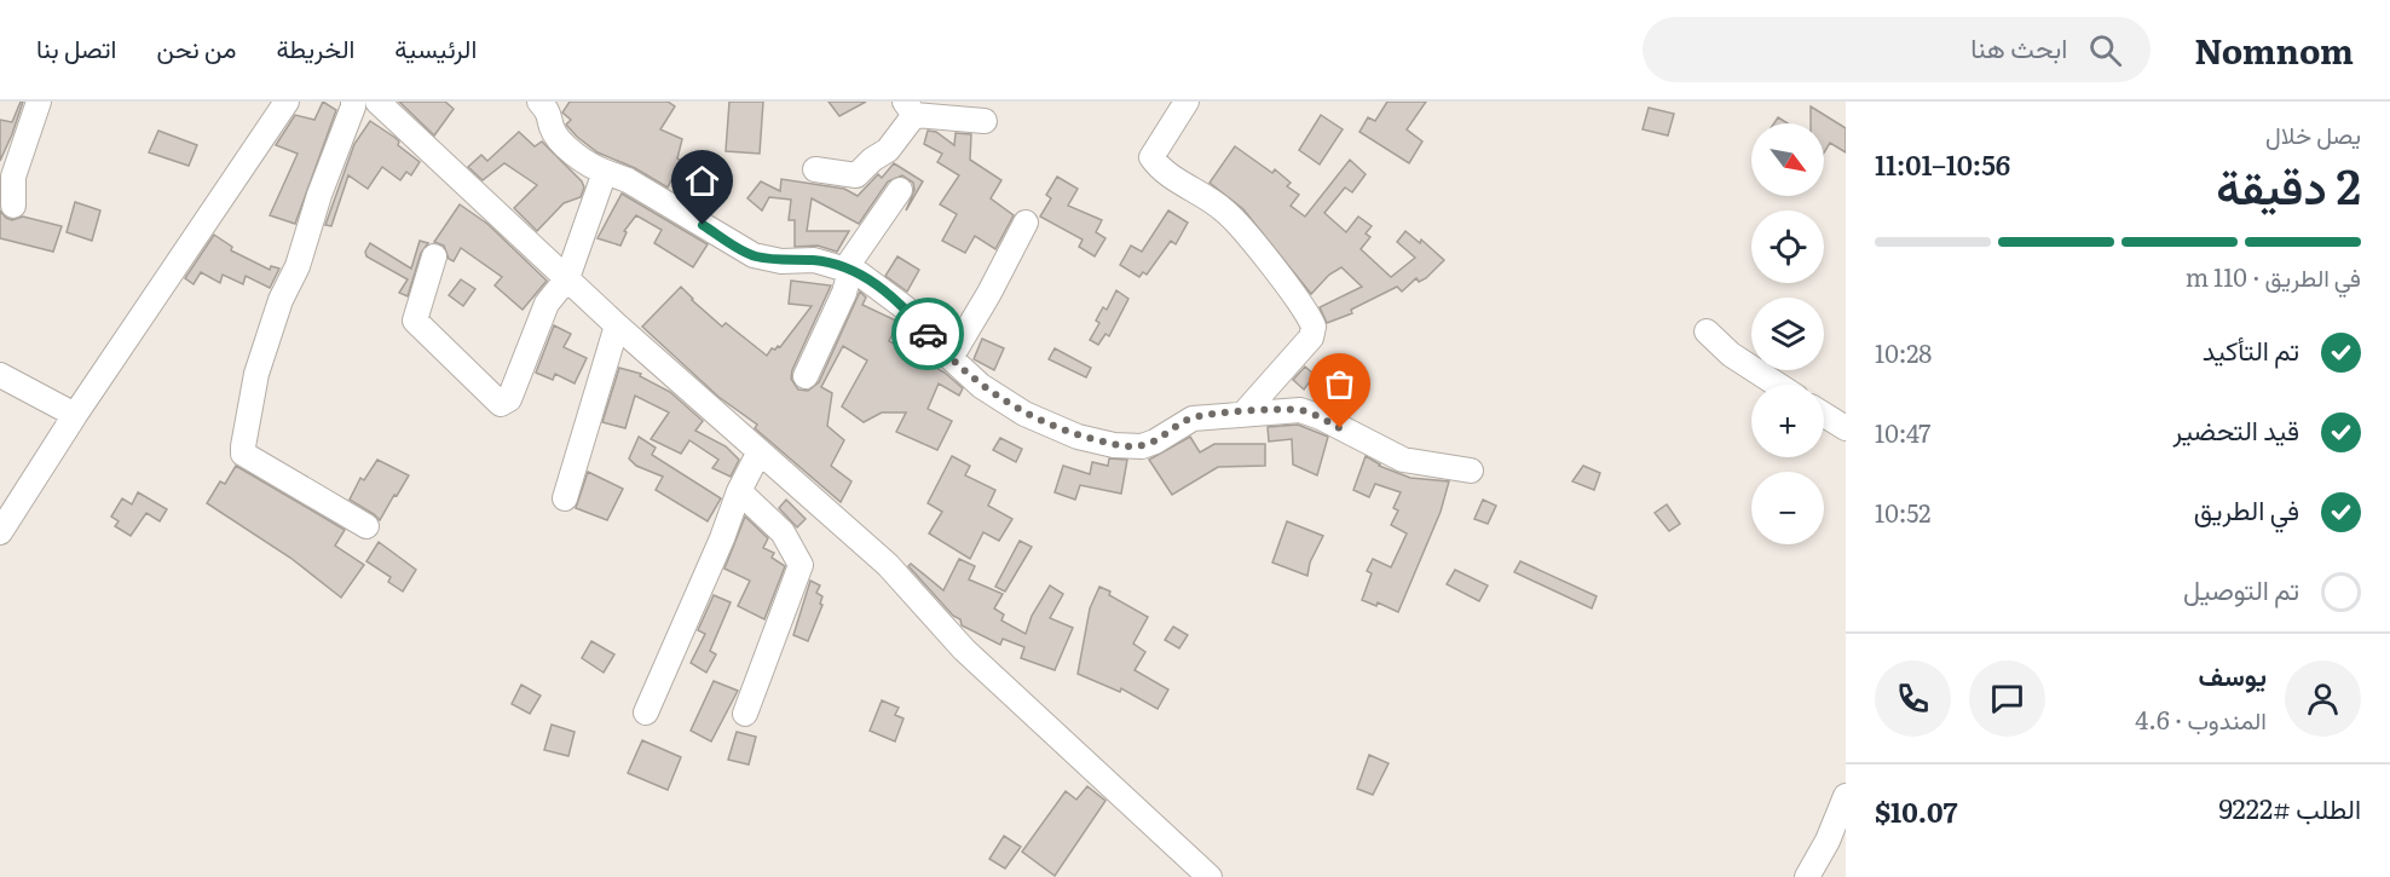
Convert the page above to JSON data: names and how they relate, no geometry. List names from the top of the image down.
{
  "north": "bottom right",
  "page": {
    "header": "Nomnom",
    "search": "ابحث هنا",
    "nav": [
      "الرئيسية",
      "الخريطة",
      "من نحن",
      "اتصل بنا"
    ],
    "heading": ["2 دقيقة", "يصل خلال", "10:56–11:01"],
    "panel": [
      "يوسف",
      "المندوب · 4.6",
      "الطلب #9222",
      "$10.07"
    ],
    "map_buttons": ["+", "−"],
    "bar": "في الطريق · 110 m",
    "list": [
      ["تم التأكيد", "10:28"],
      ["قيد التحضير", "10:47"],
      ["في الطريق", "10:52"],
      "تم التوصيل"
    ]
  }
}
